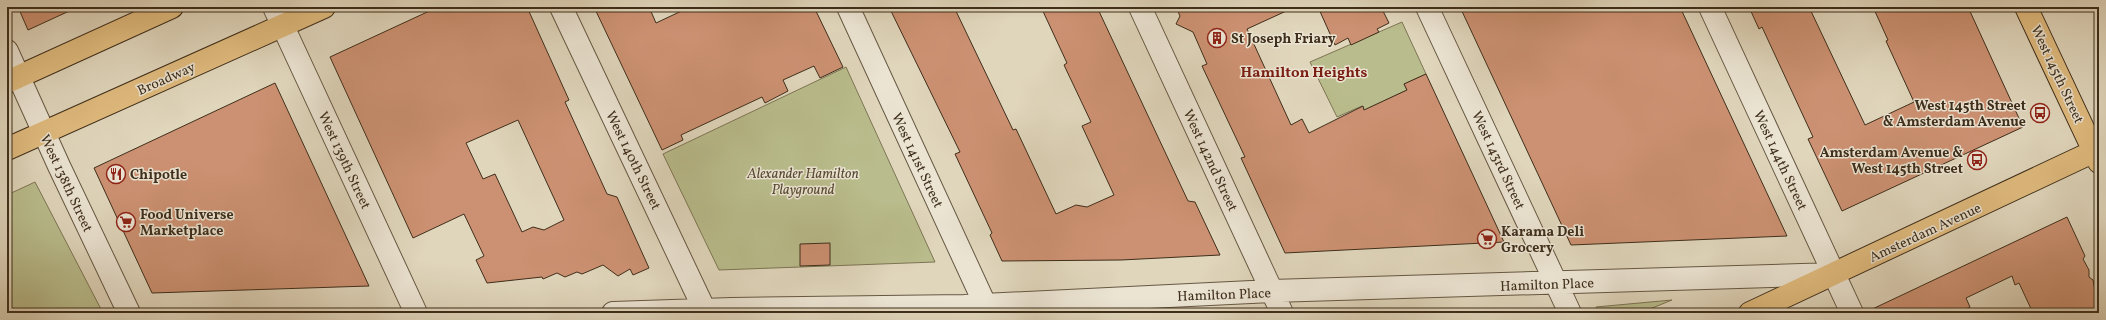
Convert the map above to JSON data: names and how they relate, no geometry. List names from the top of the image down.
{
  "streets": {
    "main road": ["West 145th Street", "Broadway", "Amsterdam Avenue"],
    "street": [
      "West 139th Street",
      "West 140th Street",
      "West 141st Street",
      "West 142nd Street",
      "West 143rd Street",
      "West 144th Street",
      "West 138th Street",
      "Hamilton Place"
    ]
  },
  "crossings": [
    ["West 145th Street", "Amsterdam Avenue"],
    ["Broadway", "West 139th Street"],
    ["Broadway", "West 138th Street"],
    ["West 140th Street", "Hamilton Place"],
    ["West 141st Street", "Hamilton Place"],
    ["West 142nd Street", "Hamilton Place"],
    ["West 143rd Street", "Hamilton Place"],
    ["West 144th Street", "Amsterdam Avenue"],
    ["West 144th Street", "Hamilton Place"],
    ["Amsterdam Avenue", "Hamilton Place"]
  ],
  "districts": ["Hamilton Heights"],
  "parks": ["Alexander Hamilton Playground"],
  "places": {
    "building": ["St Joseph Friary"],
    "bus stop": ["West 145th Street & Amsterdam Avenue", "Amsterdam Avenue & West 145th Street"],
    "restaurant": ["Chipotle"],
    "supermarket": ["Food Universe Marketplace", "Karama Deli Grocery"]
  }
}
